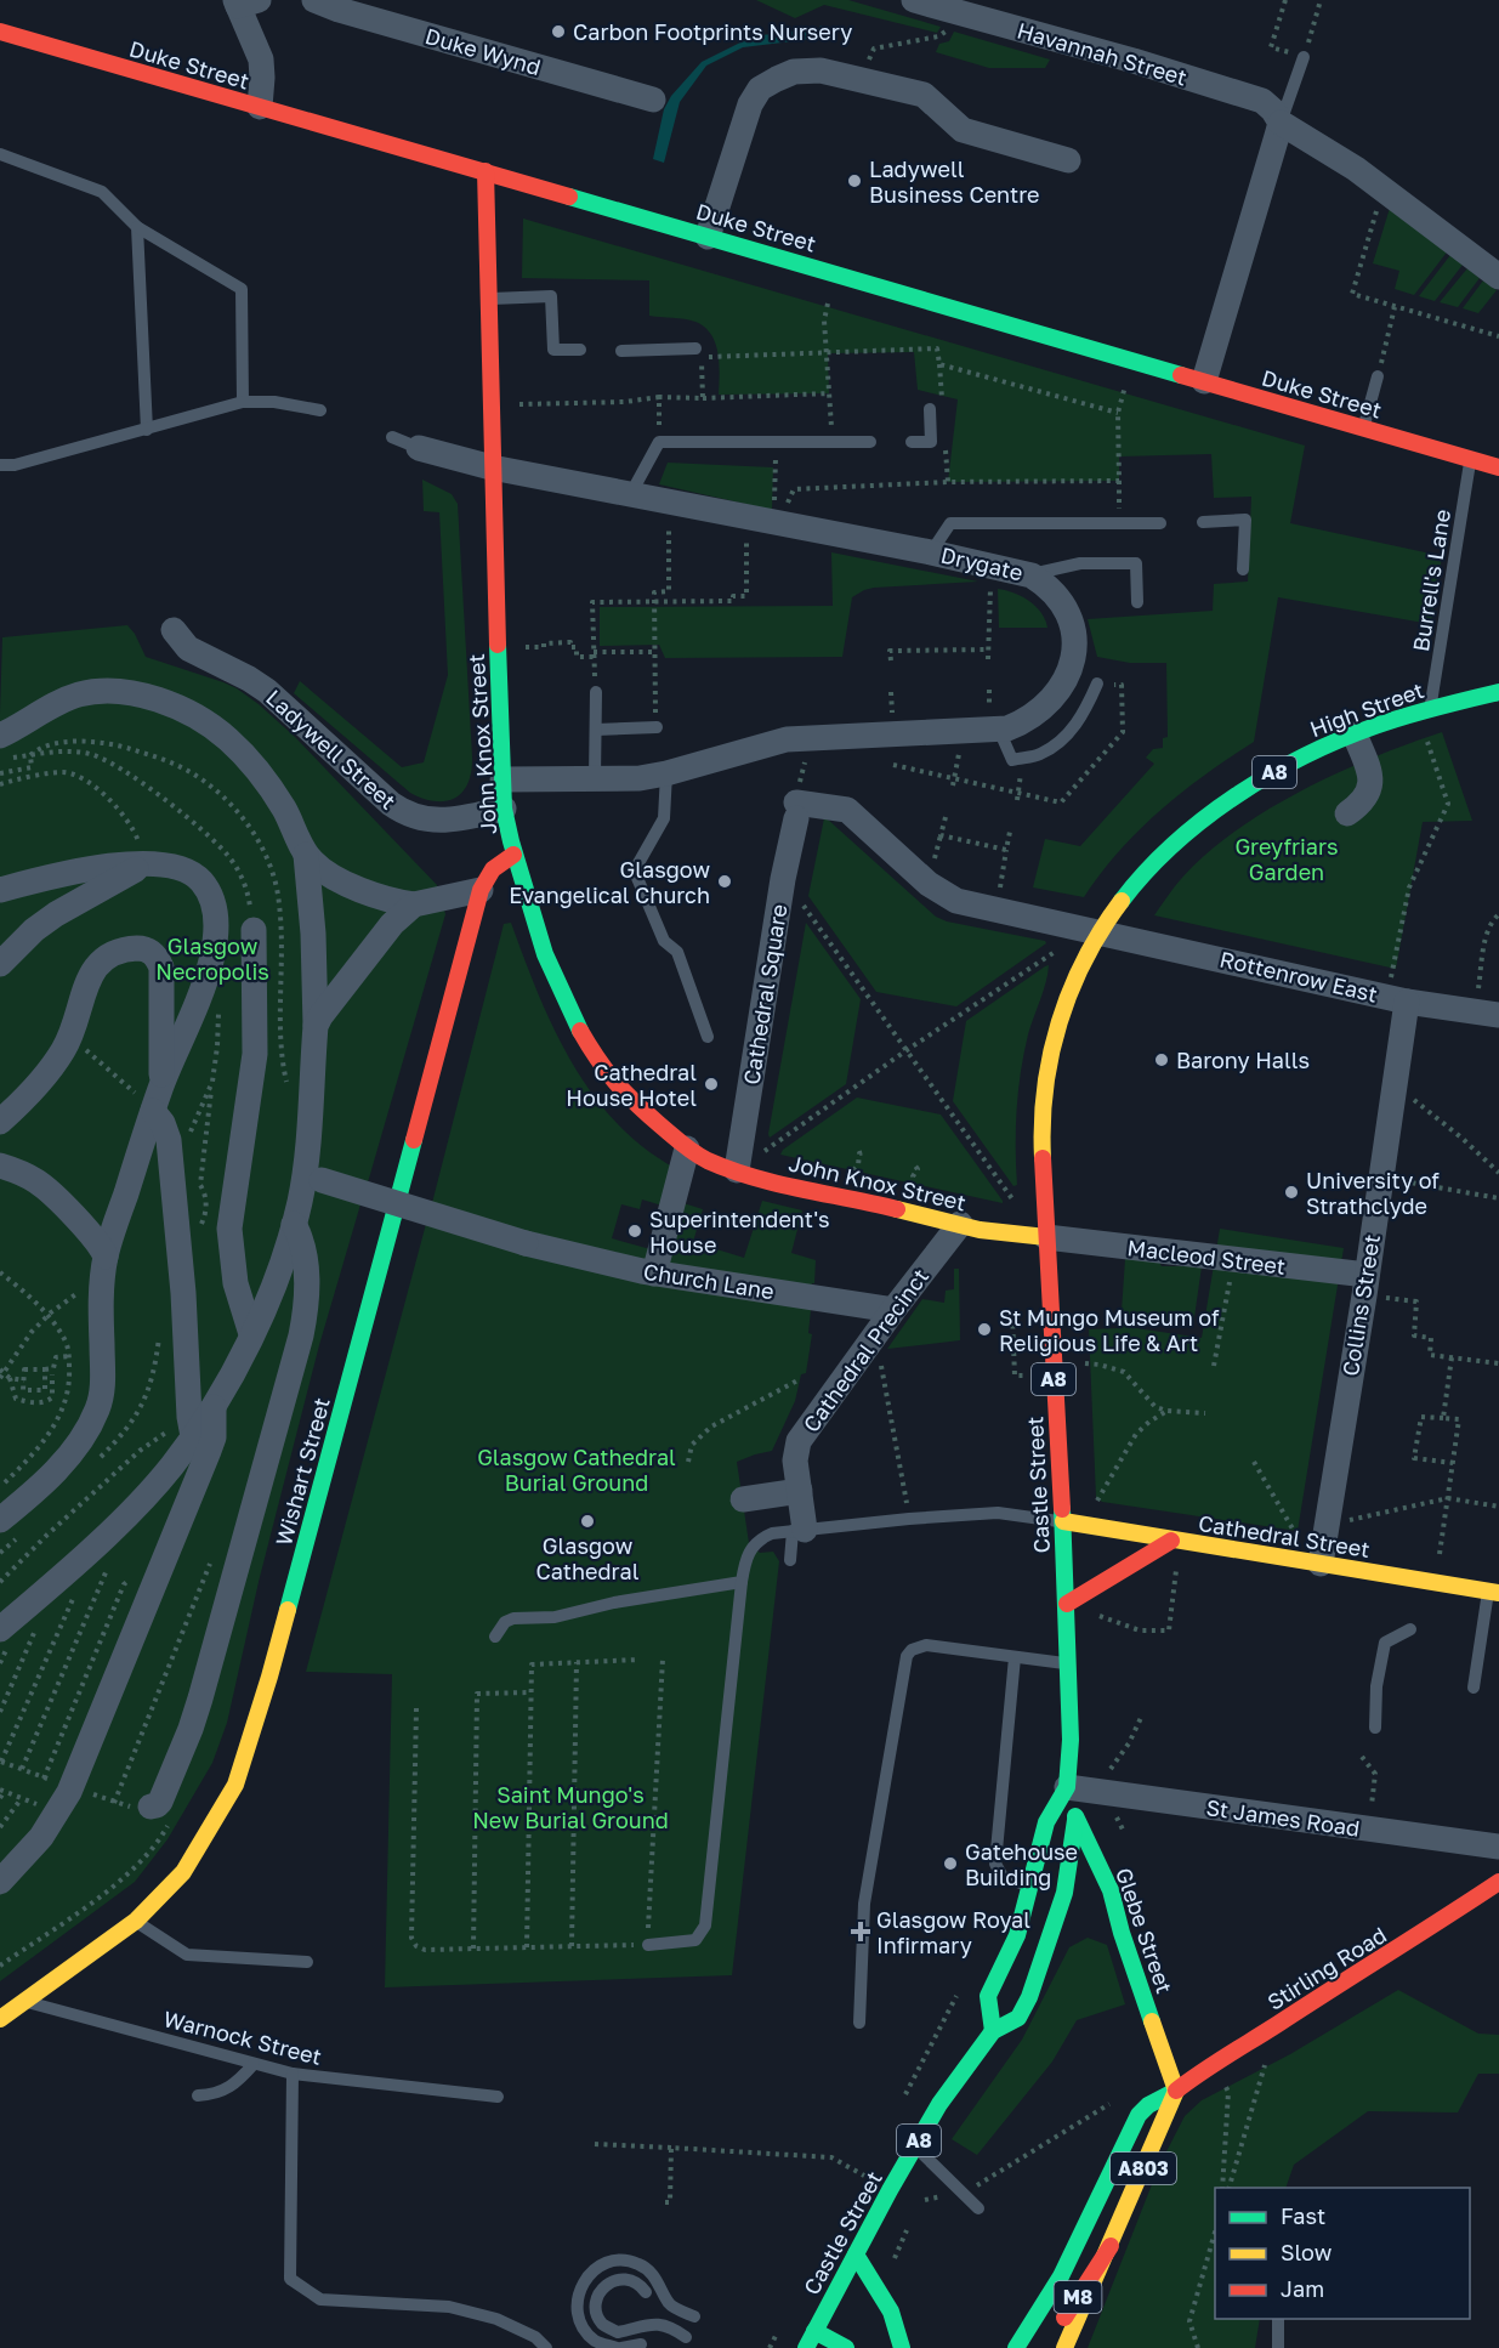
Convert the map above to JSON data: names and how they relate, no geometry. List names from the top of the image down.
{
  "streets": {
    "main road": [
      "Duke Street",
      "High Street",
      "John Knox Street",
      "A8",
      "Wishart Street",
      "Castle Street",
      "Cathedral Street",
      "Glebe Street",
      "Stirling Road",
      "A803",
      "M8"
    ],
    "street": [
      "Duke Wynd",
      "Havannah Street",
      "Drygate",
      "Ladywell Street",
      "Rottenrow East",
      "Cathedral Square",
      "Macleod Street",
      "Church Lane",
      "Collins Street",
      "Cathedral Precinct",
      "St James Road"
    ],
    "lane": ["Burrell's Lane", "Warnock Street"]
  },
  "crossings": [
    ["Duke Street", "Burrell's Lane"],
    ["Duke Street", "John Knox Street"],
    ["Drygate", "John Knox Street"],
    ["Burrell's Lane", "High Street"],
    ["High Street", "Rottenrow East"],
    ["High Street", "Castle Street"],
    ["John Knox Street", "Ladywell Street"],
    ["John Knox Street", "Cathedral Square"],
    ["John Knox Street", "Macleod Street"],
    ["John Knox Street", "Cathedral Precinct"],
    ["John Knox Street", "Wishart Street"],
    ["John Knox Street", "Castle Street"],
    ["Rottenrow East", "Collins Street"],
    ["Rottenrow East", "Castle Street"],
    ["Macleod Street", "Collins Street"],
    ["Macleod Street", "Castle Street"],
    ["Church Lane", "Cathedral Precinct"],
    ["Collins Street", "Cathedral Street"],
    ["Wishart Street", "Warnock Street"],
    ["Castle Street", "Cathedral Street"],
    ["Castle Street", "St James Road"],
    ["Castle Street", "Glebe Street"],
    ["St James Road", "Glebe Street"],
    ["Glebe Street", "Stirling Road"],
    ["Glebe Street", "A803"],
    ["Stirling Road", "A803"],
    ["A803", "M8"]
  ],
  "parks": [
    "Greyfriars Garden",
    "Glasgow Necropolis",
    "Glasgow Cathedral Burial Ground",
    "Saint Mungo's New Burial Ground"
  ],
  "places": {
    "other": [
      "Carbon Footprints Nursery",
      "Ladywell Business Centre",
      "Glasgow Evangelical Church",
      "Barony Halls",
      "Cathedral House Hotel",
      "University of Strathclyde",
      "Superintendent's House",
      "St Mungo Museum of Religious Life & Art",
      "Glasgow Cathedral",
      "Gatehouse Building"
    ],
    "health": ["Glasgow Royal Infirmary"]
  },
  "legend": ["Fast", "Slow", "Jam"]
}
